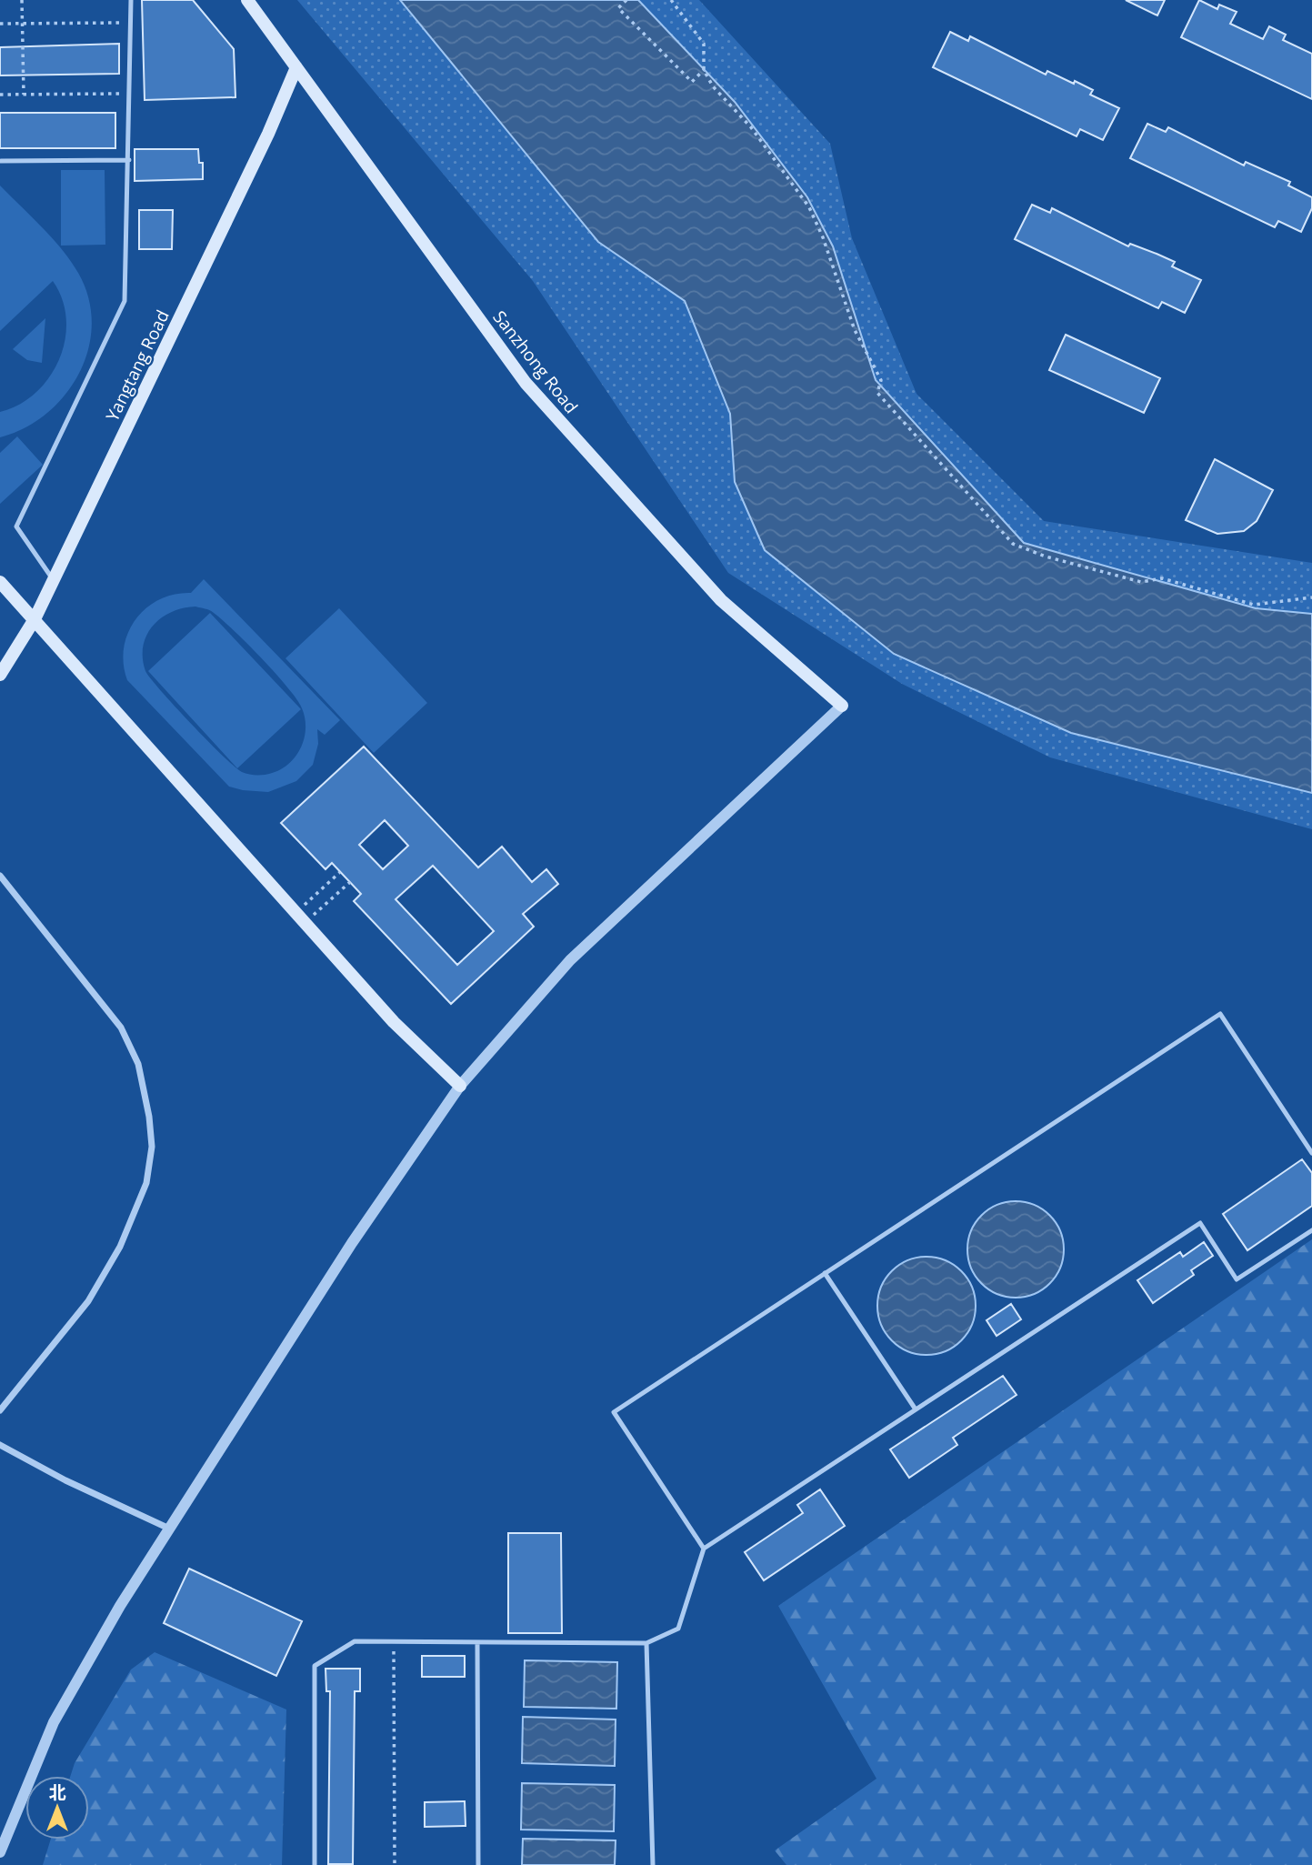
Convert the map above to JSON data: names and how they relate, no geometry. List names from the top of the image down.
{
  "streets": {
    "main road": ["Sanzhong Road", "Yangtang Road"]
  },
  "crossings": [
    ["Sanzhong Road", "Yangtang Road"]
  ],
  "north": "top"
}
